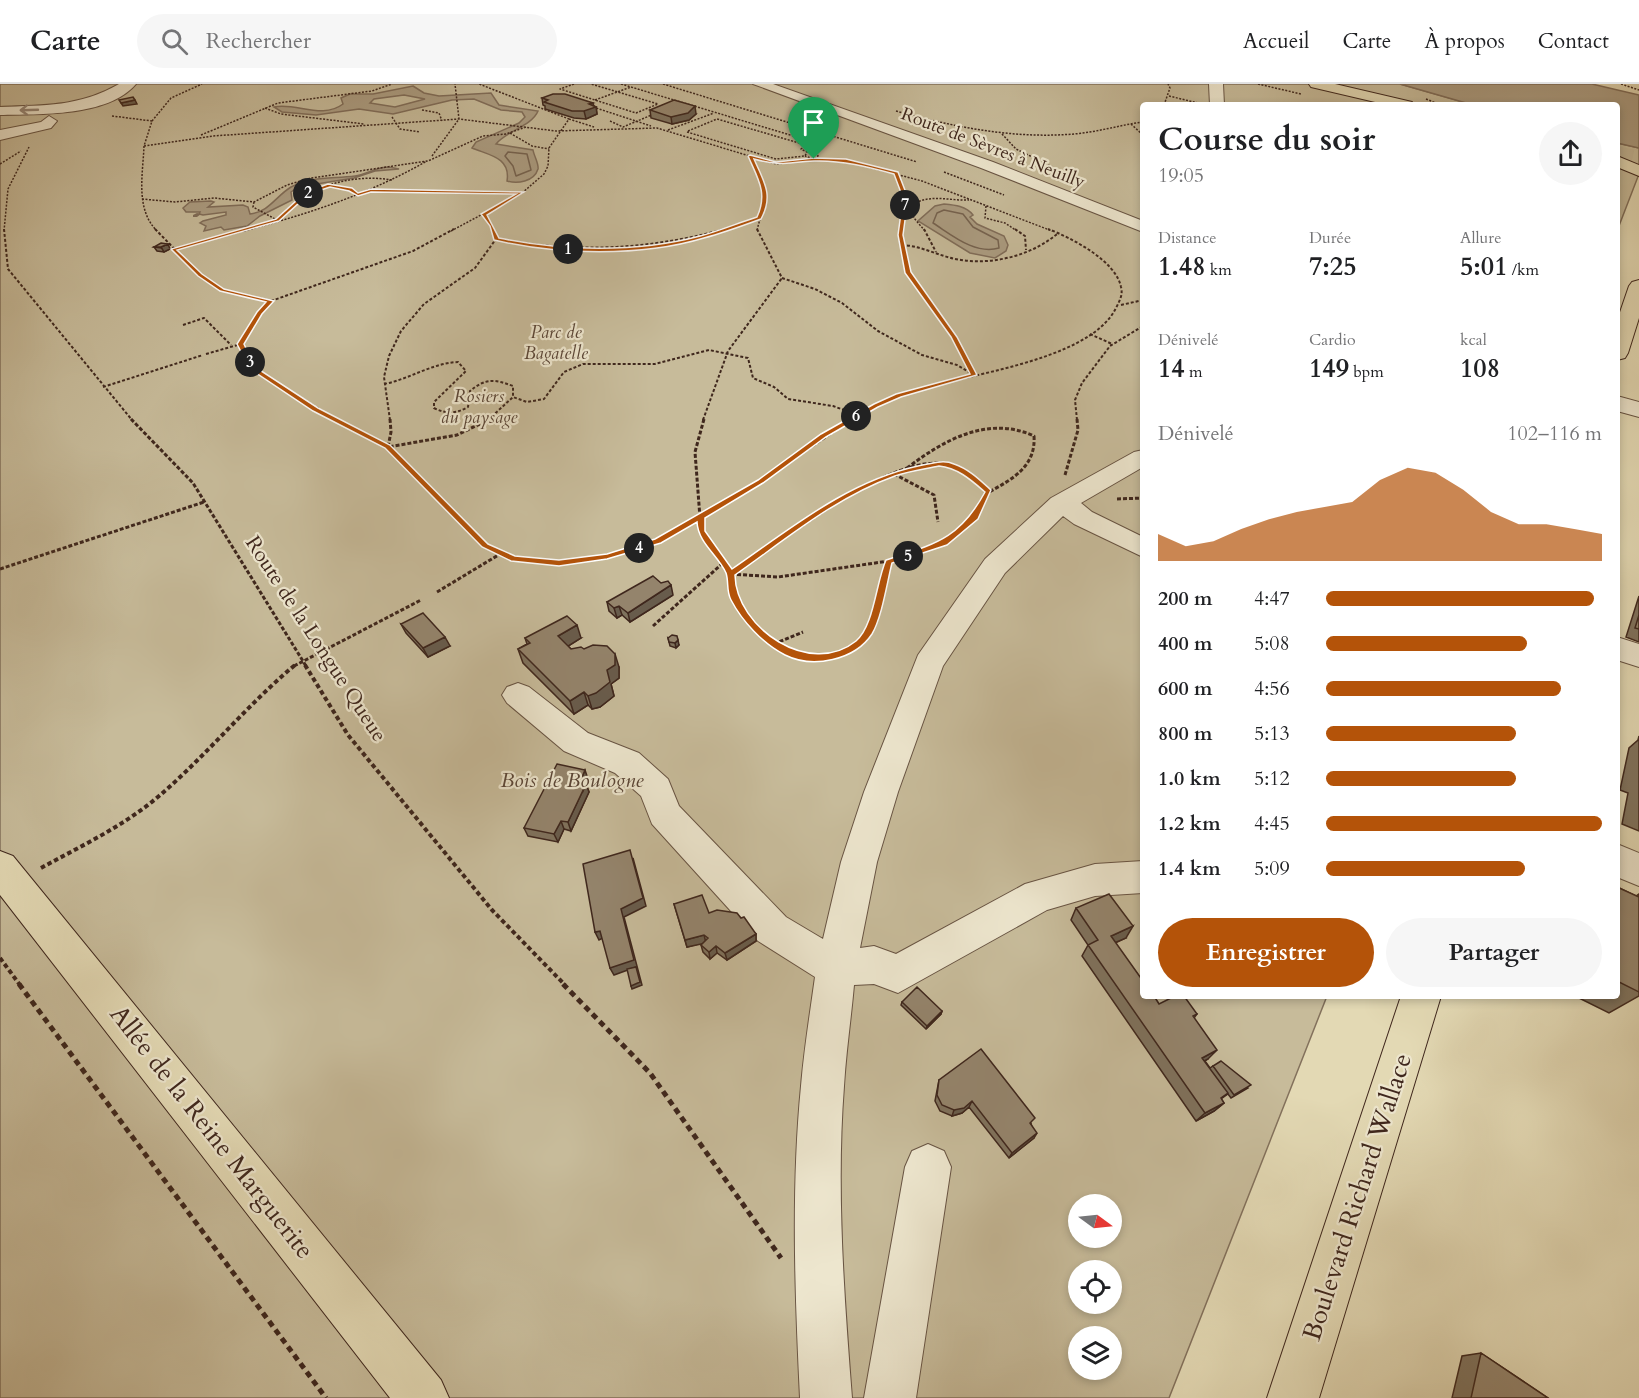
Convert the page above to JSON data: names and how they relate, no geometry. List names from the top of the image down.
{
  "streets": {
    "main road": ["Allée de la Reine Marguerite", "Boulevard Richard Wallace"],
    "street": ["Route de Sèvres à Neuilly"],
    "path": ["Route de la Longue Queue"]
  },
  "parks": ["Parc de Bagatelle", "Rosiers du paysage", "Bois de Boulogne"],
  "north": "right",
  "page": {
    "header": "Carte",
    "search": "Rechercher",
    "nav": [
      "Accueil",
      "Carte",
      "À propos",
      "Contact"
    ],
    "heading": ["Course du soir", "19:05"],
    "pins": [
      "2",
      "7",
      "1",
      "3",
      "6",
      "4",
      "5"
    ],
    "stats": [
      ["Distance", "1.48 km"],
      ["Durée", "7:25"],
      ["Allure", "5:01 /km"],
      ["Dénivelé", "14 m"],
      ["Cardio", "149 bpm"],
      ["kcal", "108"]
    ],
    "chart": ["Dénivelé", "102–116 m"],
    "list": [
      {
        "name": "200 m",
        "note": "4:47"
      },
      {
        "name": "400 m",
        "note": "5:08"
      },
      {
        "name": "600 m",
        "note": "4:56"
      },
      {
        "name": "800 m",
        "note": "5:13"
      },
      {
        "name": "1.0 km",
        "note": "5:12"
      },
      {
        "name": "1.2 km",
        "note": "4:45"
      },
      {
        "name": "1.4 km",
        "note": "5:09"
      }
    ],
    "buttons": ["Enregistrer", "Partager"]
  }
}
